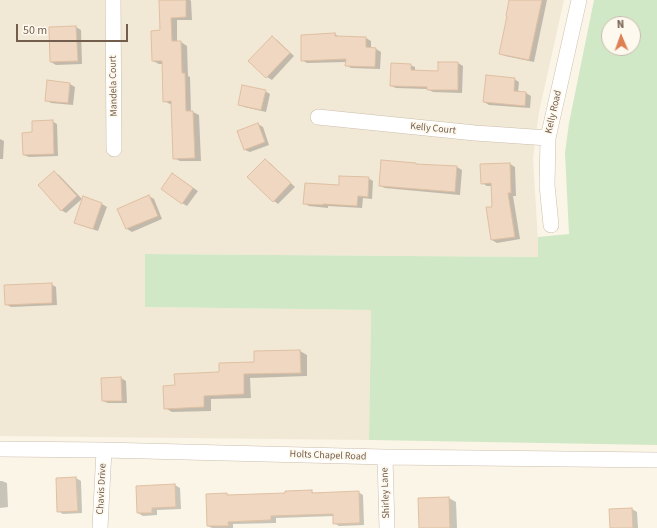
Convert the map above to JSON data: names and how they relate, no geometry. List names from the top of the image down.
{
  "streets": {
    "street": [
      "Mandela Court",
      "Kelly Road",
      "Kelly Court",
      "Holts Chapel Road",
      "Chavis Drive",
      "Shirley Lane"
    ]
  },
  "crossings": [
    ["Kelly Road", "Kelly Court"],
    ["Holts Chapel Road", "Chavis Drive"],
    ["Holts Chapel Road", "Shirley Lane"]
  ],
  "scale_bar": "50 m",
  "north": "top"
}
